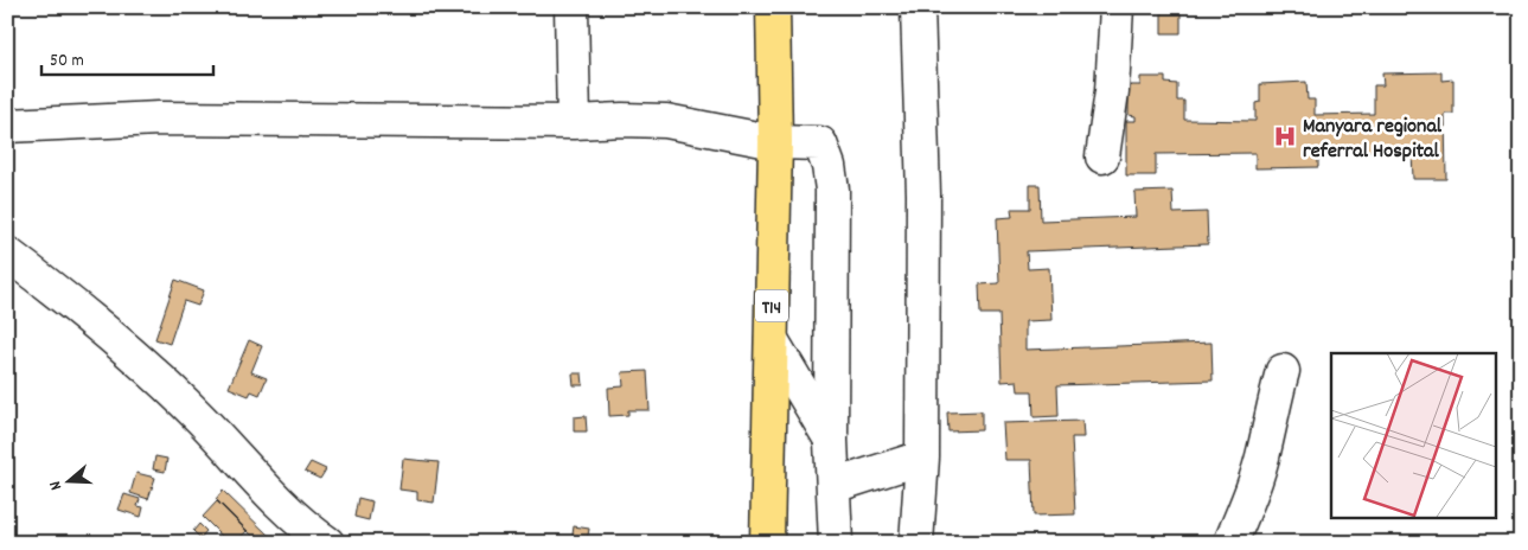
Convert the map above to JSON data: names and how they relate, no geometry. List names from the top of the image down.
{
  "streets": {
    "highway": ["T14"]
  },
  "places": {
    "hospital": ["Manyara regional referral Hospital"]
  },
  "scale_bar": "50 m",
  "north": "left"
}
